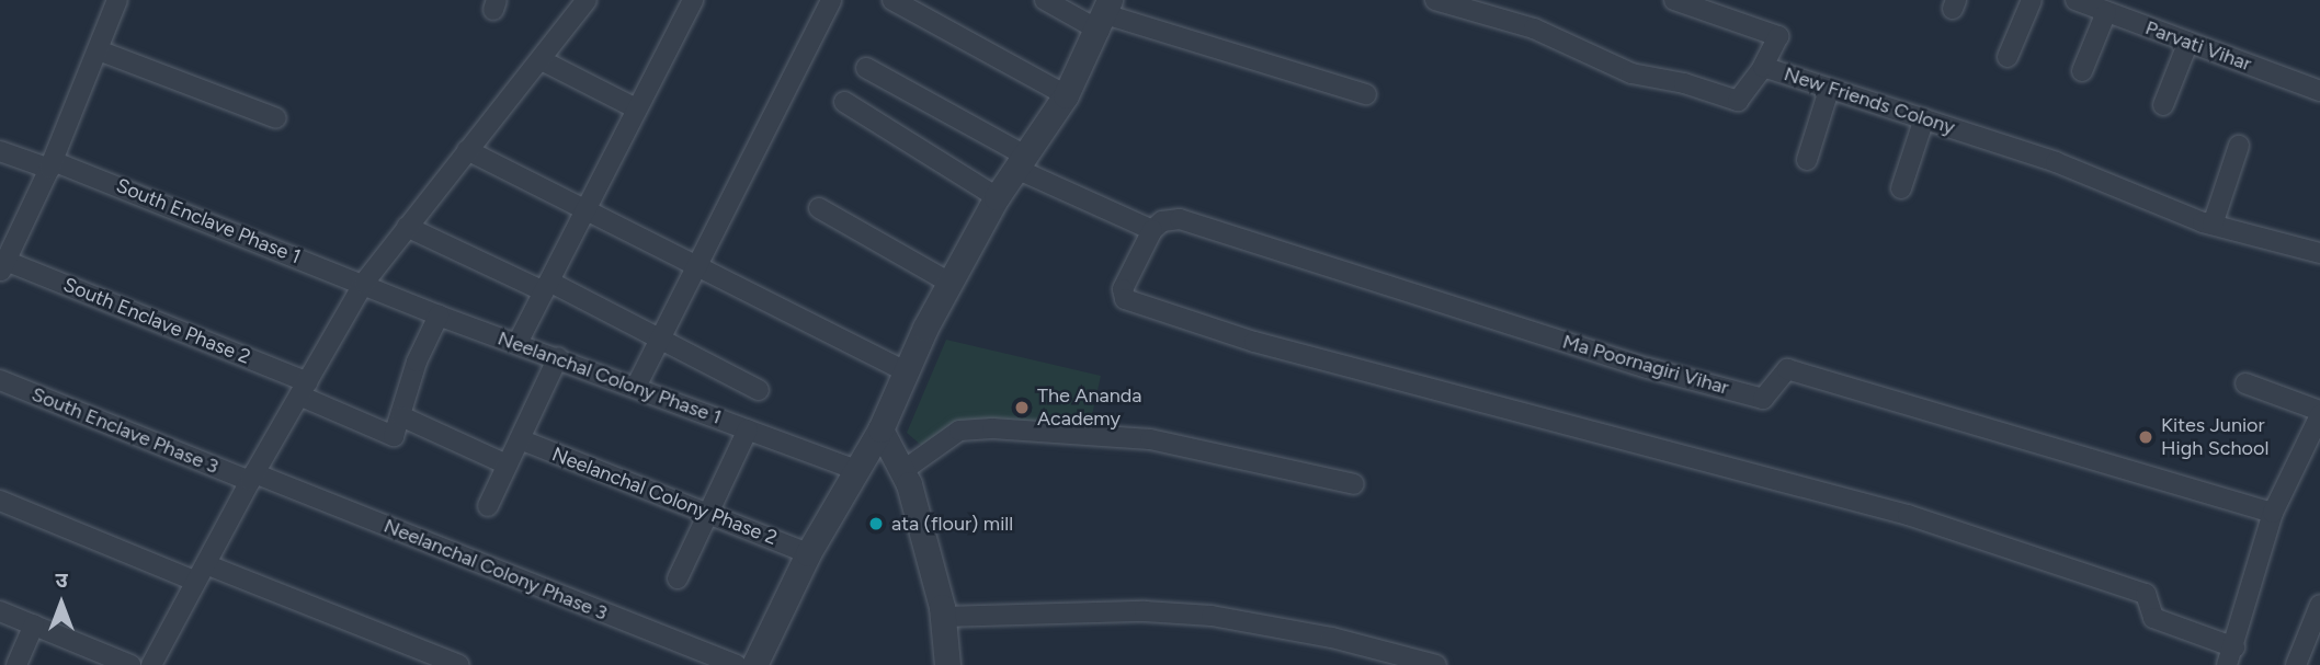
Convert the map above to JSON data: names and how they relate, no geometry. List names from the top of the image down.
{
  "streets": {
    "street": [
      "Parvati Vihar",
      "New Friends Colony",
      "South Enclave Phase 1",
      "South Enclave Phase 2",
      "Ma Poornagiri Vihar",
      "Neelanchal Colony Phase 1",
      "South Enclave Phase 3",
      "Neelanchal Colony Phase 2",
      "Neelanchal Colony Phase 3"
    ]
  },
  "crossings": [
    ["South Enclave Phase 1", "Neelanchal Colony Phase 1"],
    ["South Enclave Phase 3", "Neelanchal Colony Phase 3"]
  ],
  "places": ["The Ananda Academy", "Kites Junior High School", "ata (flour) mill"],
  "north": "top"
}
